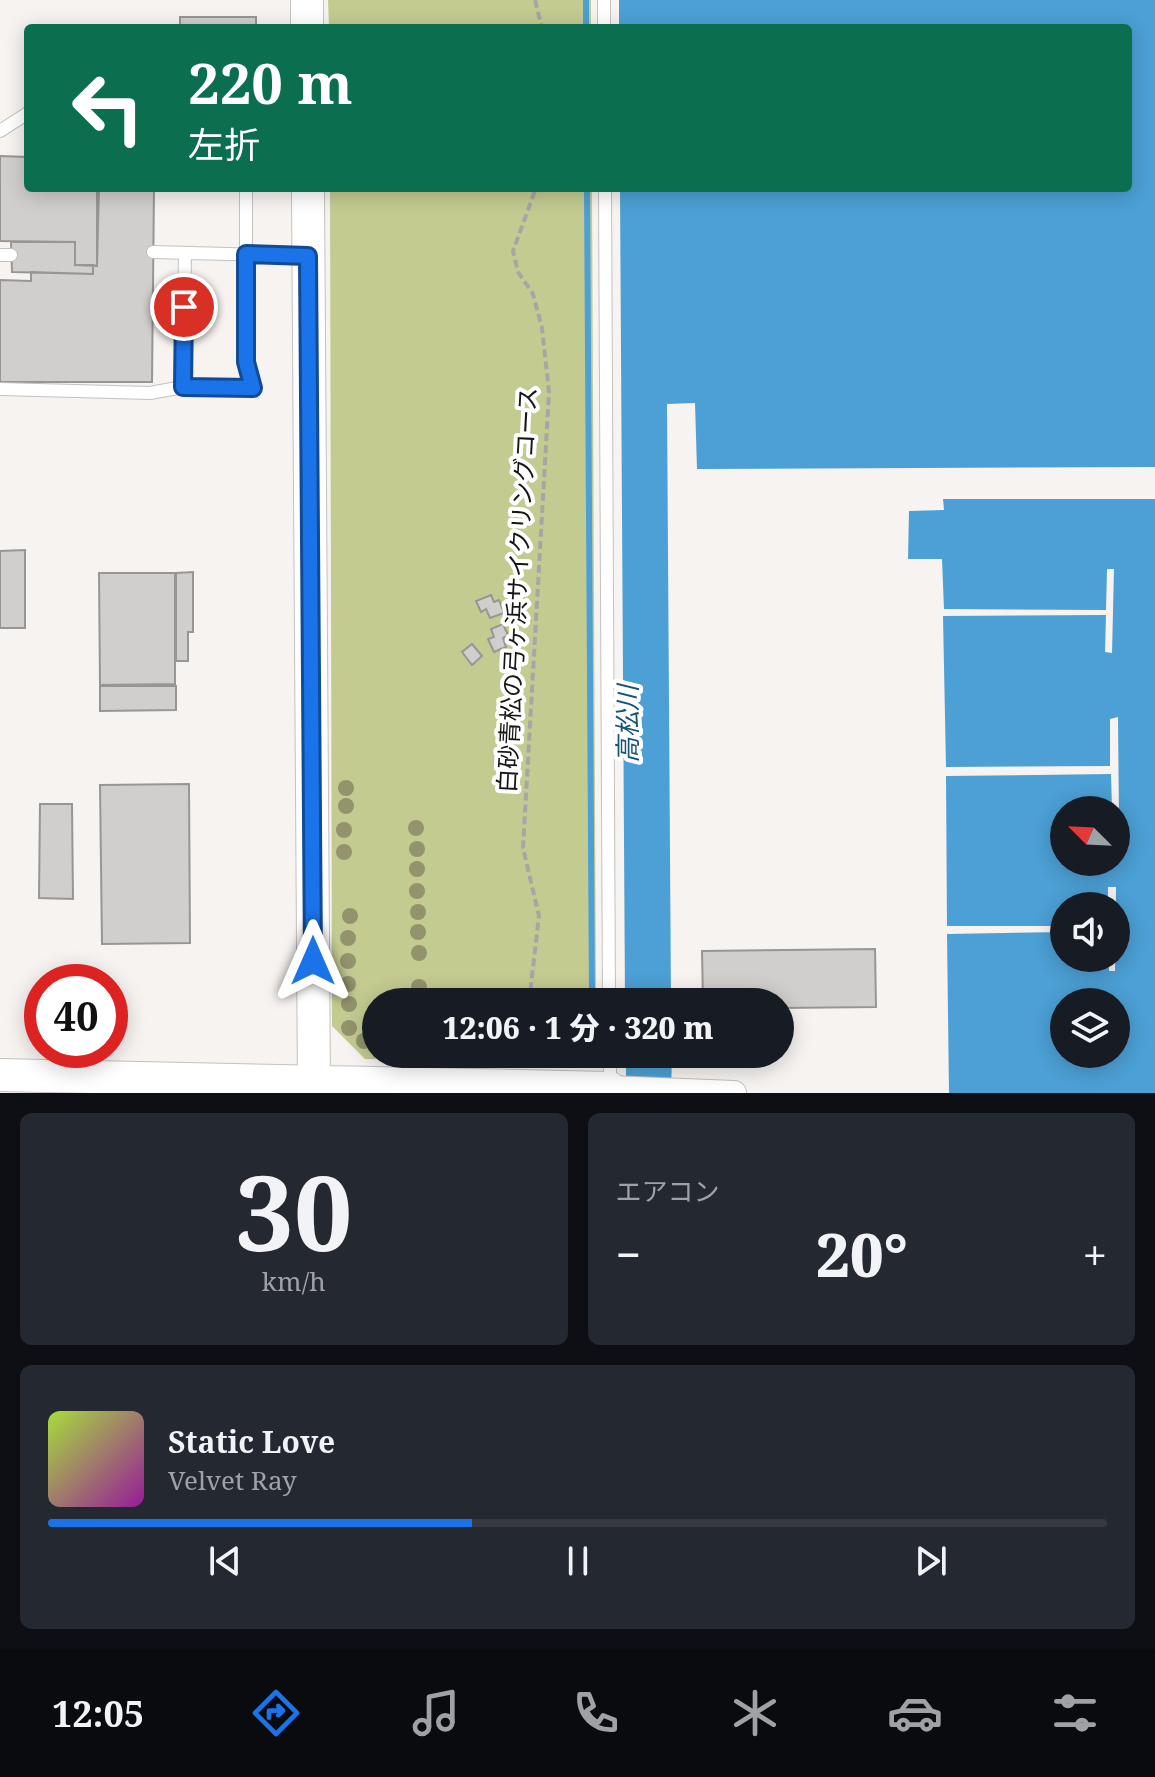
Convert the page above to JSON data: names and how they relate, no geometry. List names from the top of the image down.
{
  "streets": {
    "path": ["白砂青松の弓ヶ浜サイクリングコース"]
  },
  "water": ["高松川"],
  "north": "top left",
  "page": {
    "turn": ["220 m", "左折"],
    "limit": "40",
    "trip": "12:06 · 1 分 · 320 m",
    "tile": [
      ["30", "km/h"],
      "エアコン"
    ],
    "heat": ["−", "20°", "+"],
    "song": ["Static Love", "Velvet Ray"],
    "tabs": "12:05"
  }
}
